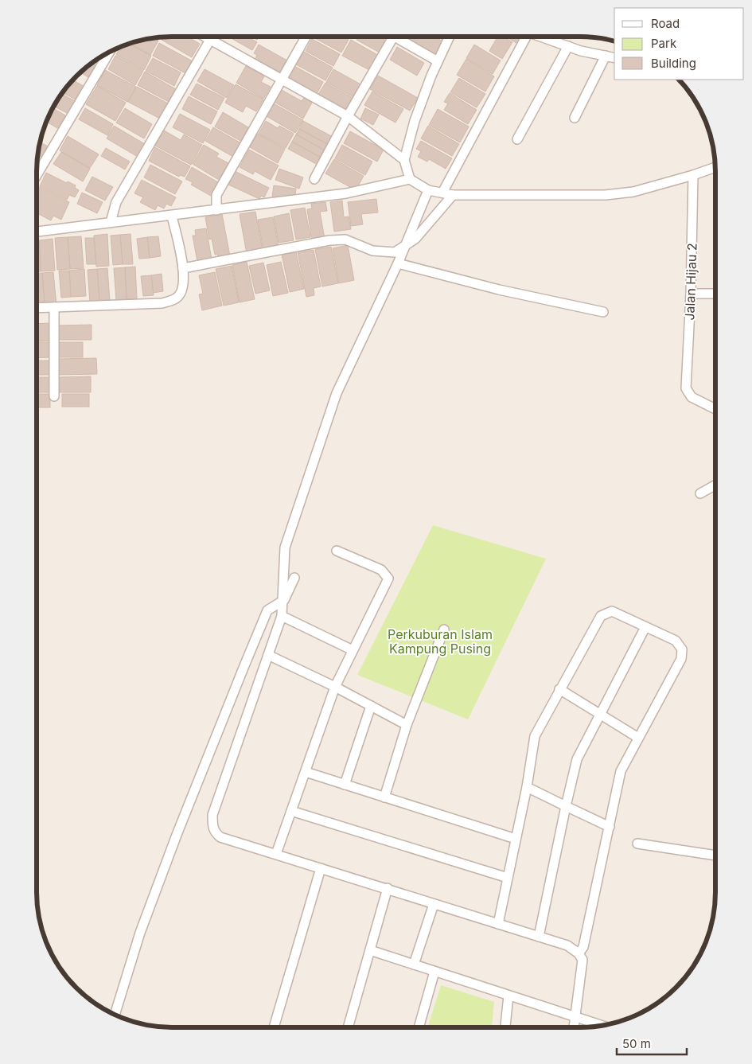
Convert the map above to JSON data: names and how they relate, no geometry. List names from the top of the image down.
{
  "streets": {
    "street": ["Jalan Hijau 2"]
  },
  "parks": ["Perkuburan Islam Kampung Pusing"],
  "legend": ["Road", "Park", "Building"],
  "scale_bar": "50 m"
}
